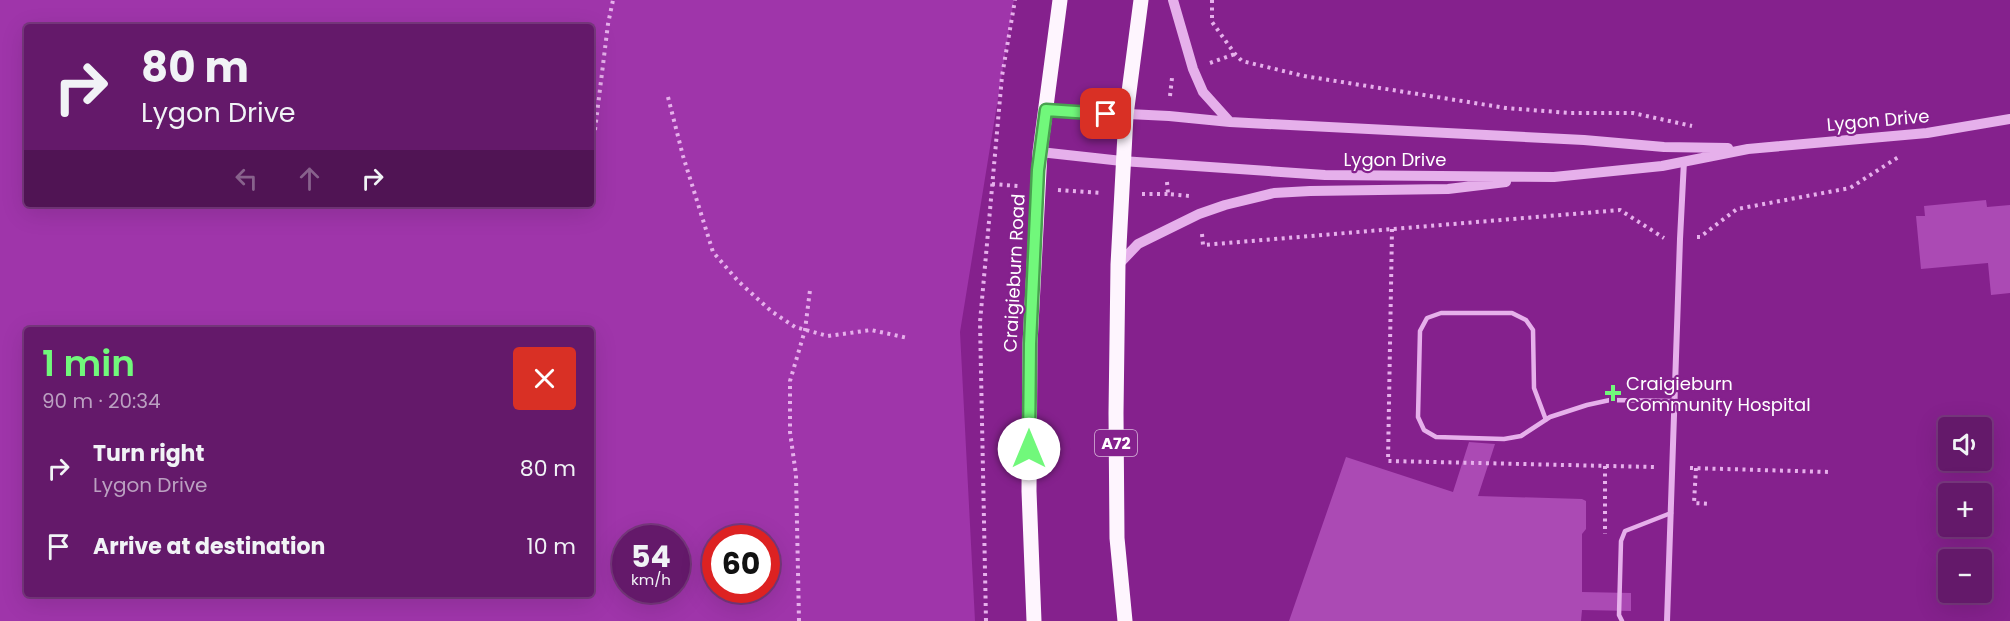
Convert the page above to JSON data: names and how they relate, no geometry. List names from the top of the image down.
{
  "streets": {
    "main road": ["Craigieburn Road", "A72"],
    "street": ["Lygon Drive"]
  },
  "crossings": [
    ["Lygon Drive", "Craigieburn Road"],
    ["Lygon Drive", "A72"]
  ],
  "places": {
    "health": ["Craigieburn Community Hospital"]
  },
  "page": {
    "turn": ["80 m", "Lygon Drive"],
    "heading": ["1 min", "90 m · 20:34"],
    "map_buttons": ["+", "−"],
    "list": [
      {
        "name": "Turn right",
        "note": "Lygon Drive",
        "value": "80 m"
      },
      {
        "name": "Arrive at destination",
        "value": "10 m"
      }
    ],
    "speed": "54 km/h",
    "limit": "60"
  }
}
